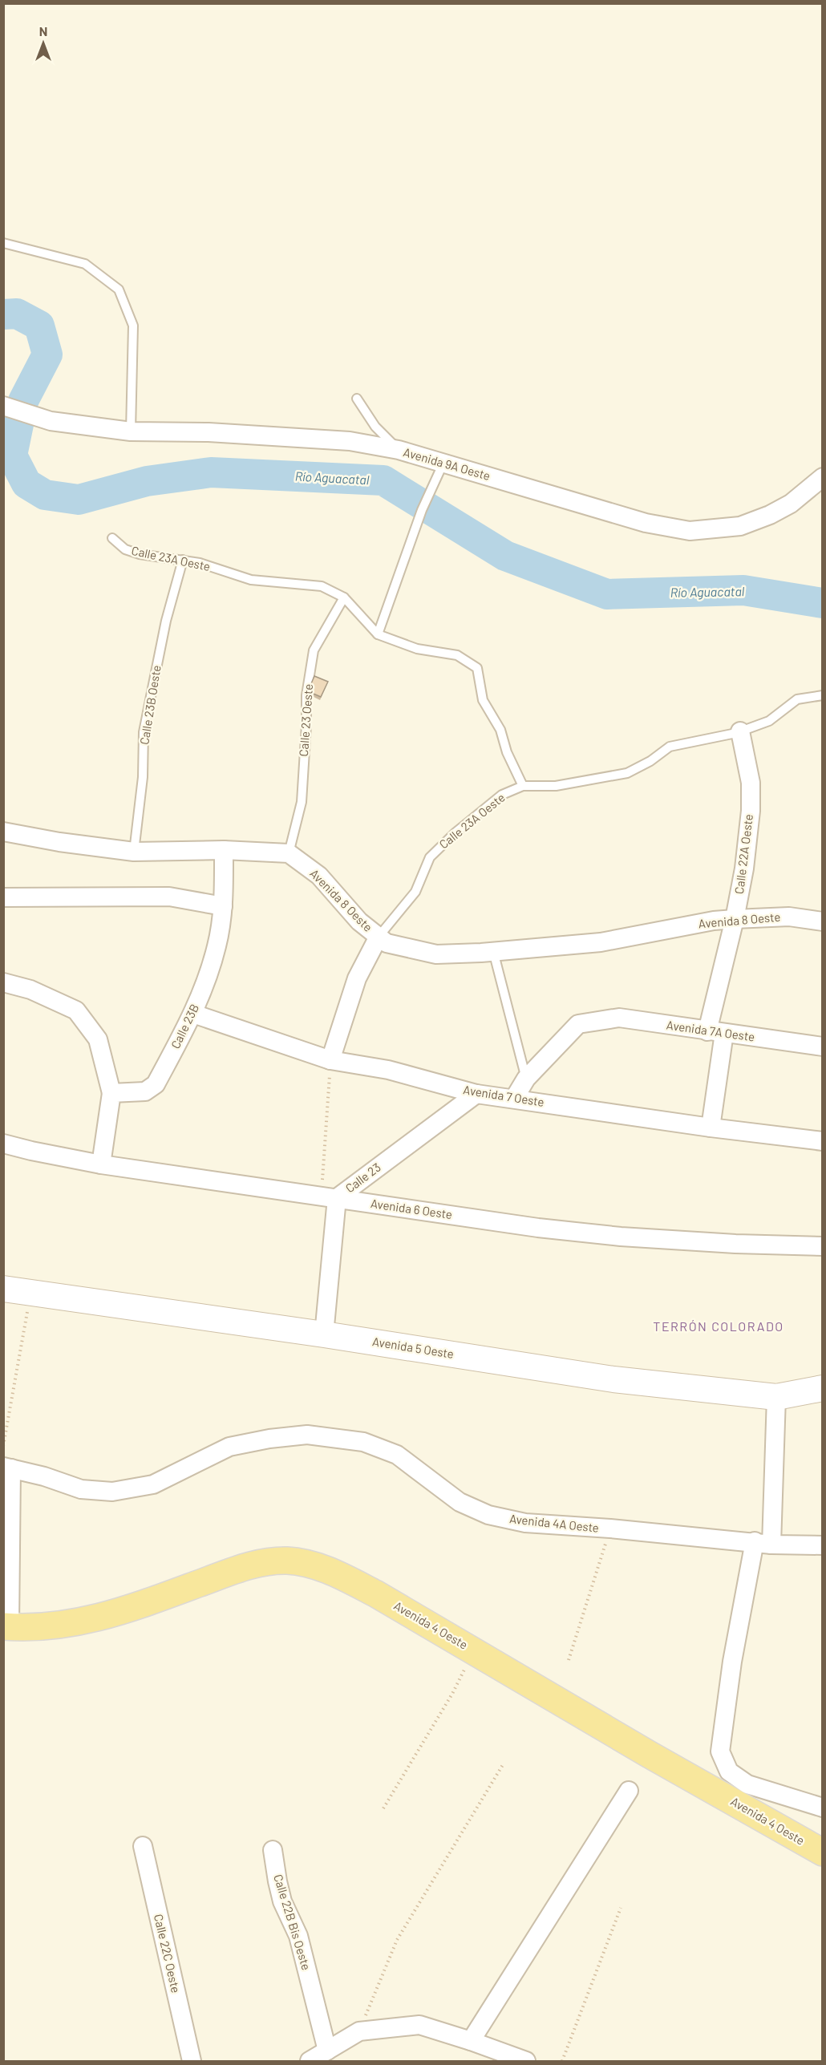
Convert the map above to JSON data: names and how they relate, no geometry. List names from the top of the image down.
{
  "streets": {
    "main road": ["Avenida 4 Oeste"],
    "street": [
      "Avenida 9A Oeste",
      "Calle 22A Oeste",
      "Avenida 8 Oeste",
      "Calle 23B",
      "Avenida 7A Oeste",
      "Avenida 7 Oeste",
      "Calle 23",
      "Avenida 6 Oeste",
      "Avenida 5 Oeste",
      "Avenida 4A Oeste",
      "Calle 22B Bis Oeste",
      "Calle 22C Oeste"
    ],
    "lane": ["Calle 23A Oeste", "Calle 23B Oeste", "Calle 23 Oeste"]
  },
  "crossings": [
    ["Calle 23A Oeste", "Calle 23B Oeste"],
    ["Calle 23A Oeste", "Calle 23 Oeste"],
    ["Calle 23A Oeste", "Avenida 8 Oeste"],
    ["Calle 23 Oeste", "Avenida 8 Oeste"],
    ["Calle 22A Oeste", "Avenida 8 Oeste"],
    ["Calle 22A Oeste", "Avenida 7A Oeste"],
    ["Calle 22A Oeste", "Avenida 7 Oeste"],
    ["Calle 23B", "Avenida 7 Oeste"],
    ["Avenida 7A Oeste", "Avenida 7 Oeste"],
    ["Avenida 7 Oeste", "Calle 23"],
    ["Calle 23", "Avenida 6 Oeste"],
    ["Calle 23", "Avenida 5 Oeste"]
  ],
  "districts": ["TERRÓN COLORADO"],
  "water": ["Río Aguacatal"],
  "north": "top"
}
